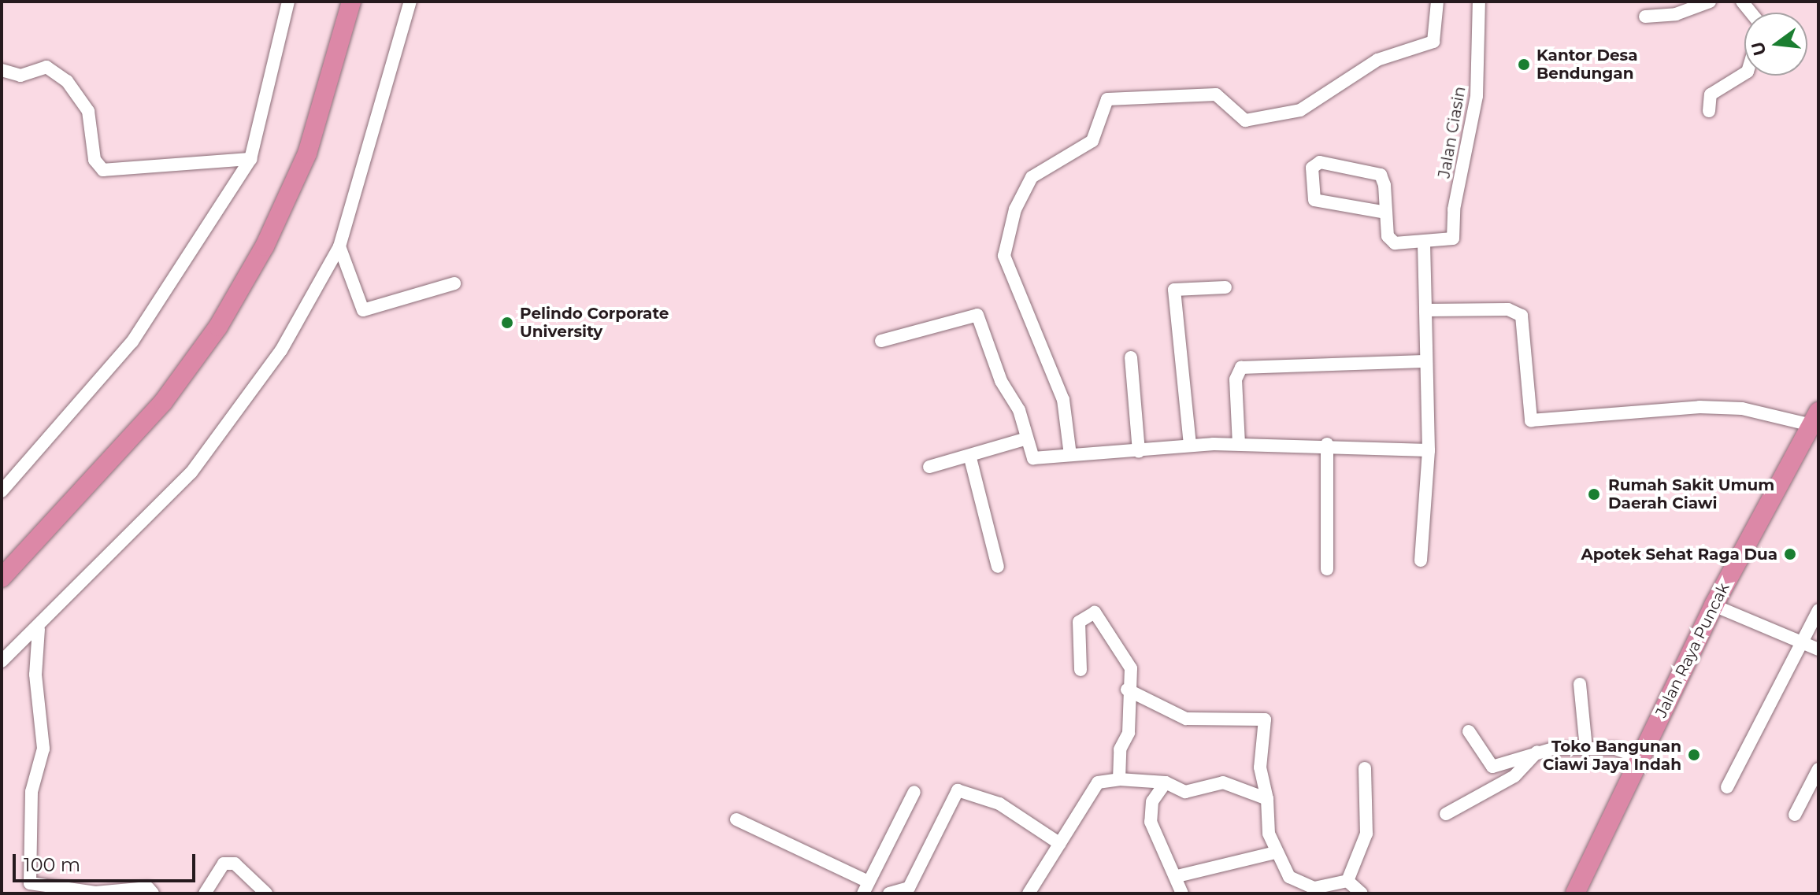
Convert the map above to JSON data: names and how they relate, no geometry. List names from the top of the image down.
{
  "streets": {
    "highway": ["Jalan Raya Puncak"],
    "street": ["Jalan Ciasin"]
  },
  "places": [
    "Kantor Desa Bendungan",
    "Pelindo Corporate University",
    "Rumah Sakit Umum Daerah Ciawi",
    "Apotek Sehat Raga Dua",
    "Toko Bangunan Ciawi Jaya Indah"
  ],
  "scale_bar": "100 m",
  "north": "left"
}
